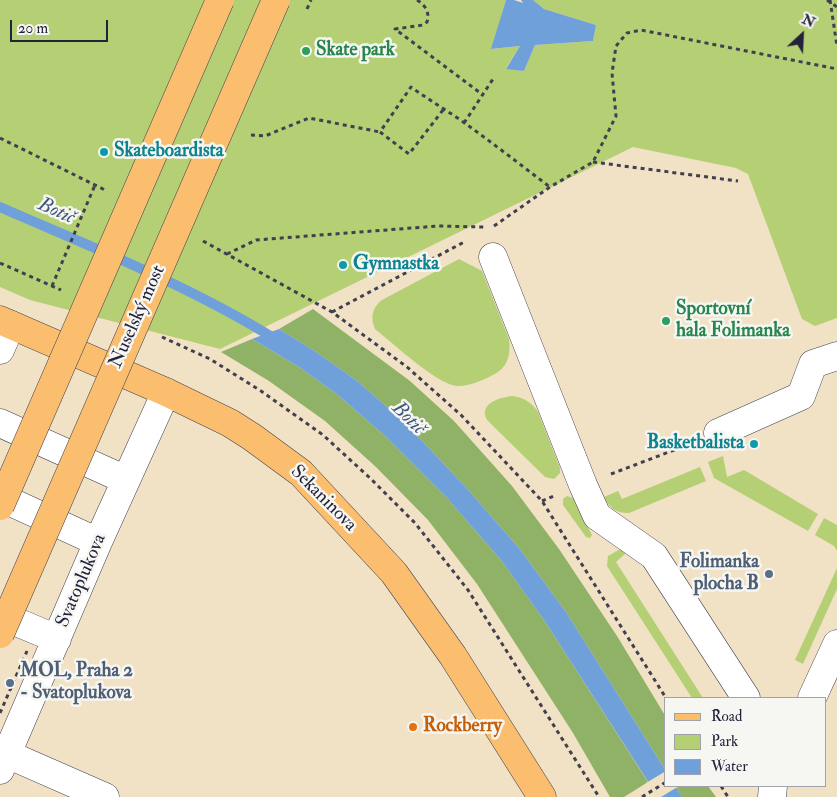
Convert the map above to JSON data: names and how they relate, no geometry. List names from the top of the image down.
{
  "streets": {
    "main road": ["Nuselský most", "Sekaninova"],
    "street": ["Svatoplukova"]
  },
  "crossings": [
    ["Sekaninova", "Svatoplukova"]
  ],
  "water": ["Botič"],
  "places": [
    "Skate park",
    "Skateboardista",
    "Gymnastka",
    "Sportovní hala Folimanka",
    "Basketbalista",
    "Folimanka plocha B",
    "MOL, Praha 2 - Svatoplukova",
    "Rockberry"
  ],
  "legend": ["Road", "Park", "Water"],
  "scale_bar": "20 m",
  "north": "top right"
}
